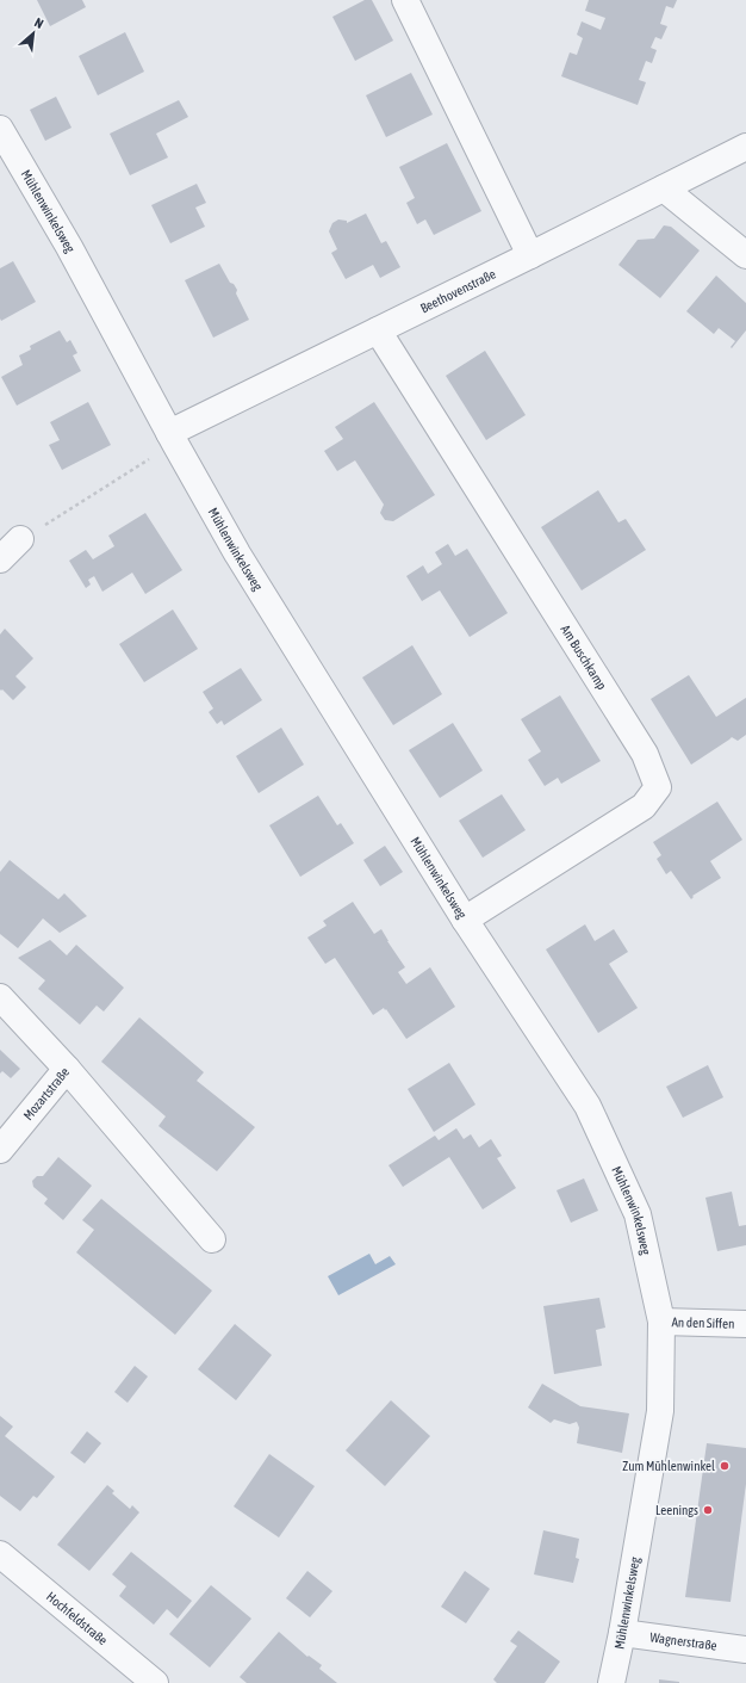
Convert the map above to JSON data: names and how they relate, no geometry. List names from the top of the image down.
{
  "streets": {
    "street": [
      "Mühlenwinkelsweg",
      "Beethovenstraße",
      "Am Buschkamp",
      "Mozartstraße",
      "An den Siffen",
      "Hochfeldstraße",
      "Wagnerstraße"
    ]
  },
  "crossings": [
    ["Mühlenwinkelsweg", "Beethovenstraße"],
    ["Mühlenwinkelsweg", "Am Buschkamp"],
    ["Mühlenwinkelsweg", "An den Siffen"],
    ["Mühlenwinkelsweg", "Wagnerstraße"],
    ["Beethovenstraße", "Am Buschkamp"]
  ],
  "places": ["Zum Mühlenwinkel", "Leenings"],
  "north": "top right"
}
